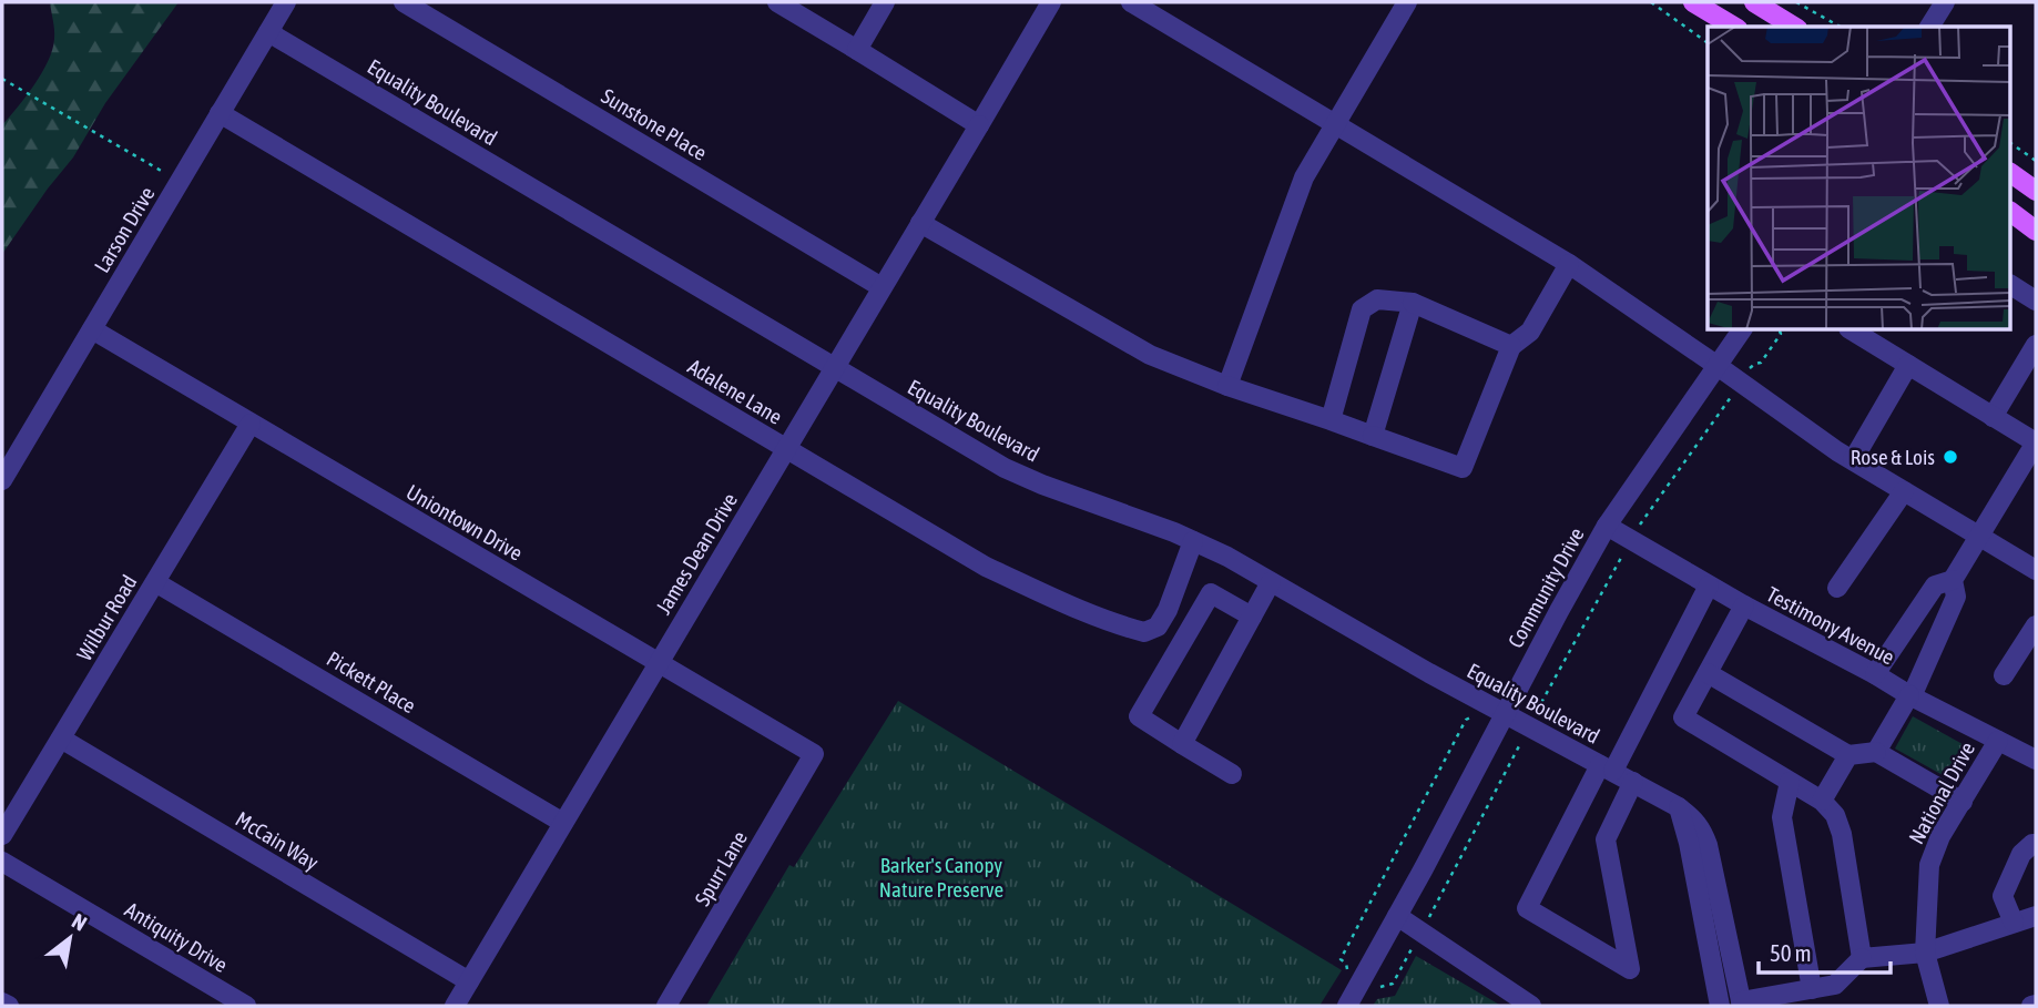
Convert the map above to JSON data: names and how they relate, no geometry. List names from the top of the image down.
{
  "streets": {
    "street": [
      "Equality Boulevard",
      "Sunstone Place",
      "Larson Drive",
      "Adalene Lane",
      "Uniontown Drive",
      "James Dean Drive",
      "Community Drive",
      "Wilbur Road",
      "Testimony Avenue",
      "Pickett Place",
      "National Drive",
      "McCain Way",
      "Spurr Lane",
      "Antiquity Drive"
    ]
  },
  "crossings": [
    ["Equality Boulevard", "Larson Drive"],
    ["Equality Boulevard", "Adalene Lane"],
    ["Equality Boulevard", "James Dean Drive"],
    ["Equality Boulevard", "Community Drive"],
    ["Sunstone Place", "James Dean Drive"],
    ["Larson Drive", "Adalene Lane"],
    ["Larson Drive", "Uniontown Drive"],
    ["Adalene Lane", "James Dean Drive"],
    ["Uniontown Drive", "James Dean Drive"],
    ["Uniontown Drive", "Wilbur Road"],
    ["Uniontown Drive", "Spurr Lane"],
    ["James Dean Drive", "Pickett Place"],
    ["James Dean Drive", "McCain Way"],
    ["Community Drive", "Testimony Avenue"],
    ["Wilbur Road", "Pickett Place"],
    ["Wilbur Road", "McCain Way"],
    ["Testimony Avenue", "National Drive"]
  ],
  "parks": ["Barker's Canopy Nature Preserve"],
  "places": ["Rose & Lois"],
  "scale_bar": "50 m",
  "north": "top right"
}
